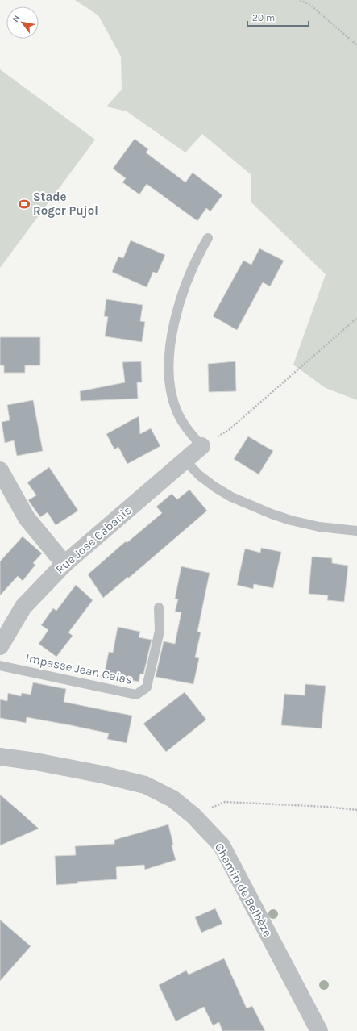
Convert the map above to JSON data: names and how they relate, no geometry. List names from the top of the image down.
{
  "streets": {
    "street": ["Rue José Cabanis", "Chemin de Belbèze"],
    "lane": ["Impasse Jean Calas"]
  },
  "places": {
    "sports": ["Stade Roger Pujol"]
  },
  "scale_bar": "20 m",
  "north": "top left"
}
